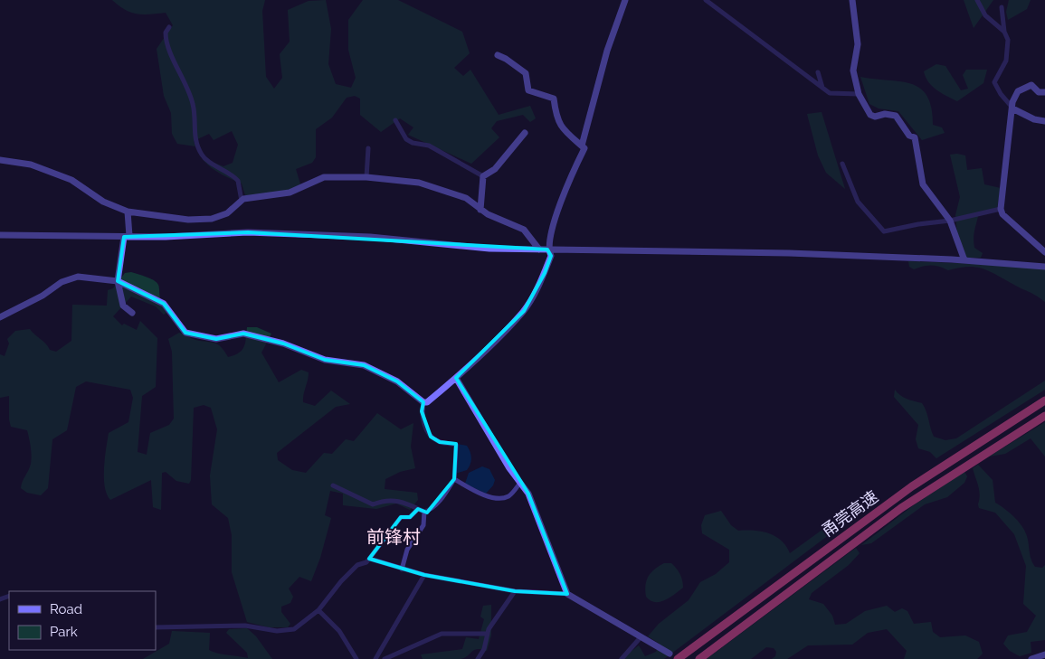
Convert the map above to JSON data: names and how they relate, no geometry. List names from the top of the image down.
{
  "streets": {
    "highway": ["甬莞高速"]
  },
  "districts": ["前锋村"],
  "legend": ["Road", "Park"]
}
